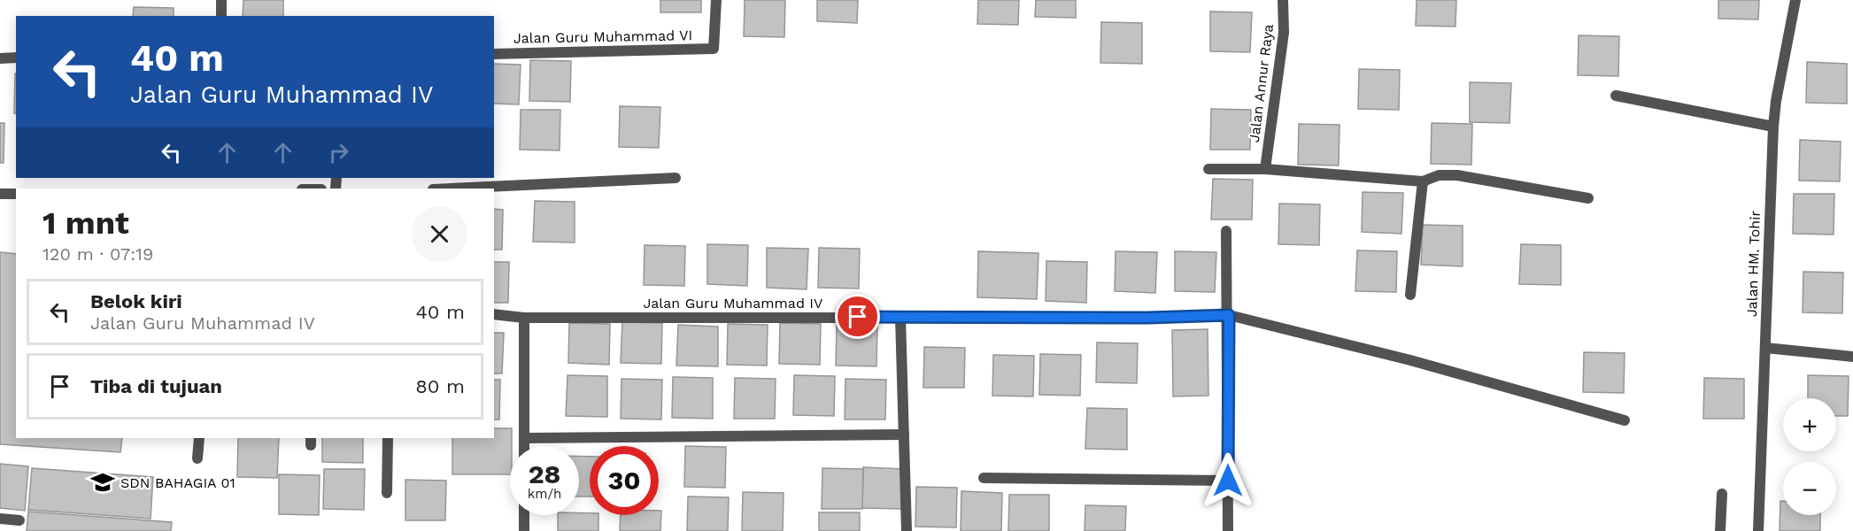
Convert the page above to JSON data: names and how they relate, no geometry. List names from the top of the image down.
{
  "streets": {
    "street": [
      "Jalan Guru Muhammad VI",
      "Jalan Annur Raya",
      "Jalan HM. Tohir",
      "Jalan Guru Muhammad IV"
    ]
  },
  "places": {
    "school or university": ["SDN BAHAGIA 01"]
  },
  "page": {
    "turn": ["40 m", "Jalan Guru Muhammad IV"],
    "heading": ["1 mnt", "120 m · 07:19"],
    "list": [
      {
        "name": "Belok kiri",
        "note": "Jalan Guru Muhammad IV",
        "value": "40 m"
      },
      {
        "name": "Tiba di tujuan",
        "value": "80 m"
      }
    ],
    "map_buttons": ["+", "−"],
    "speed": "28 km/h",
    "limit": "30"
  }
}
